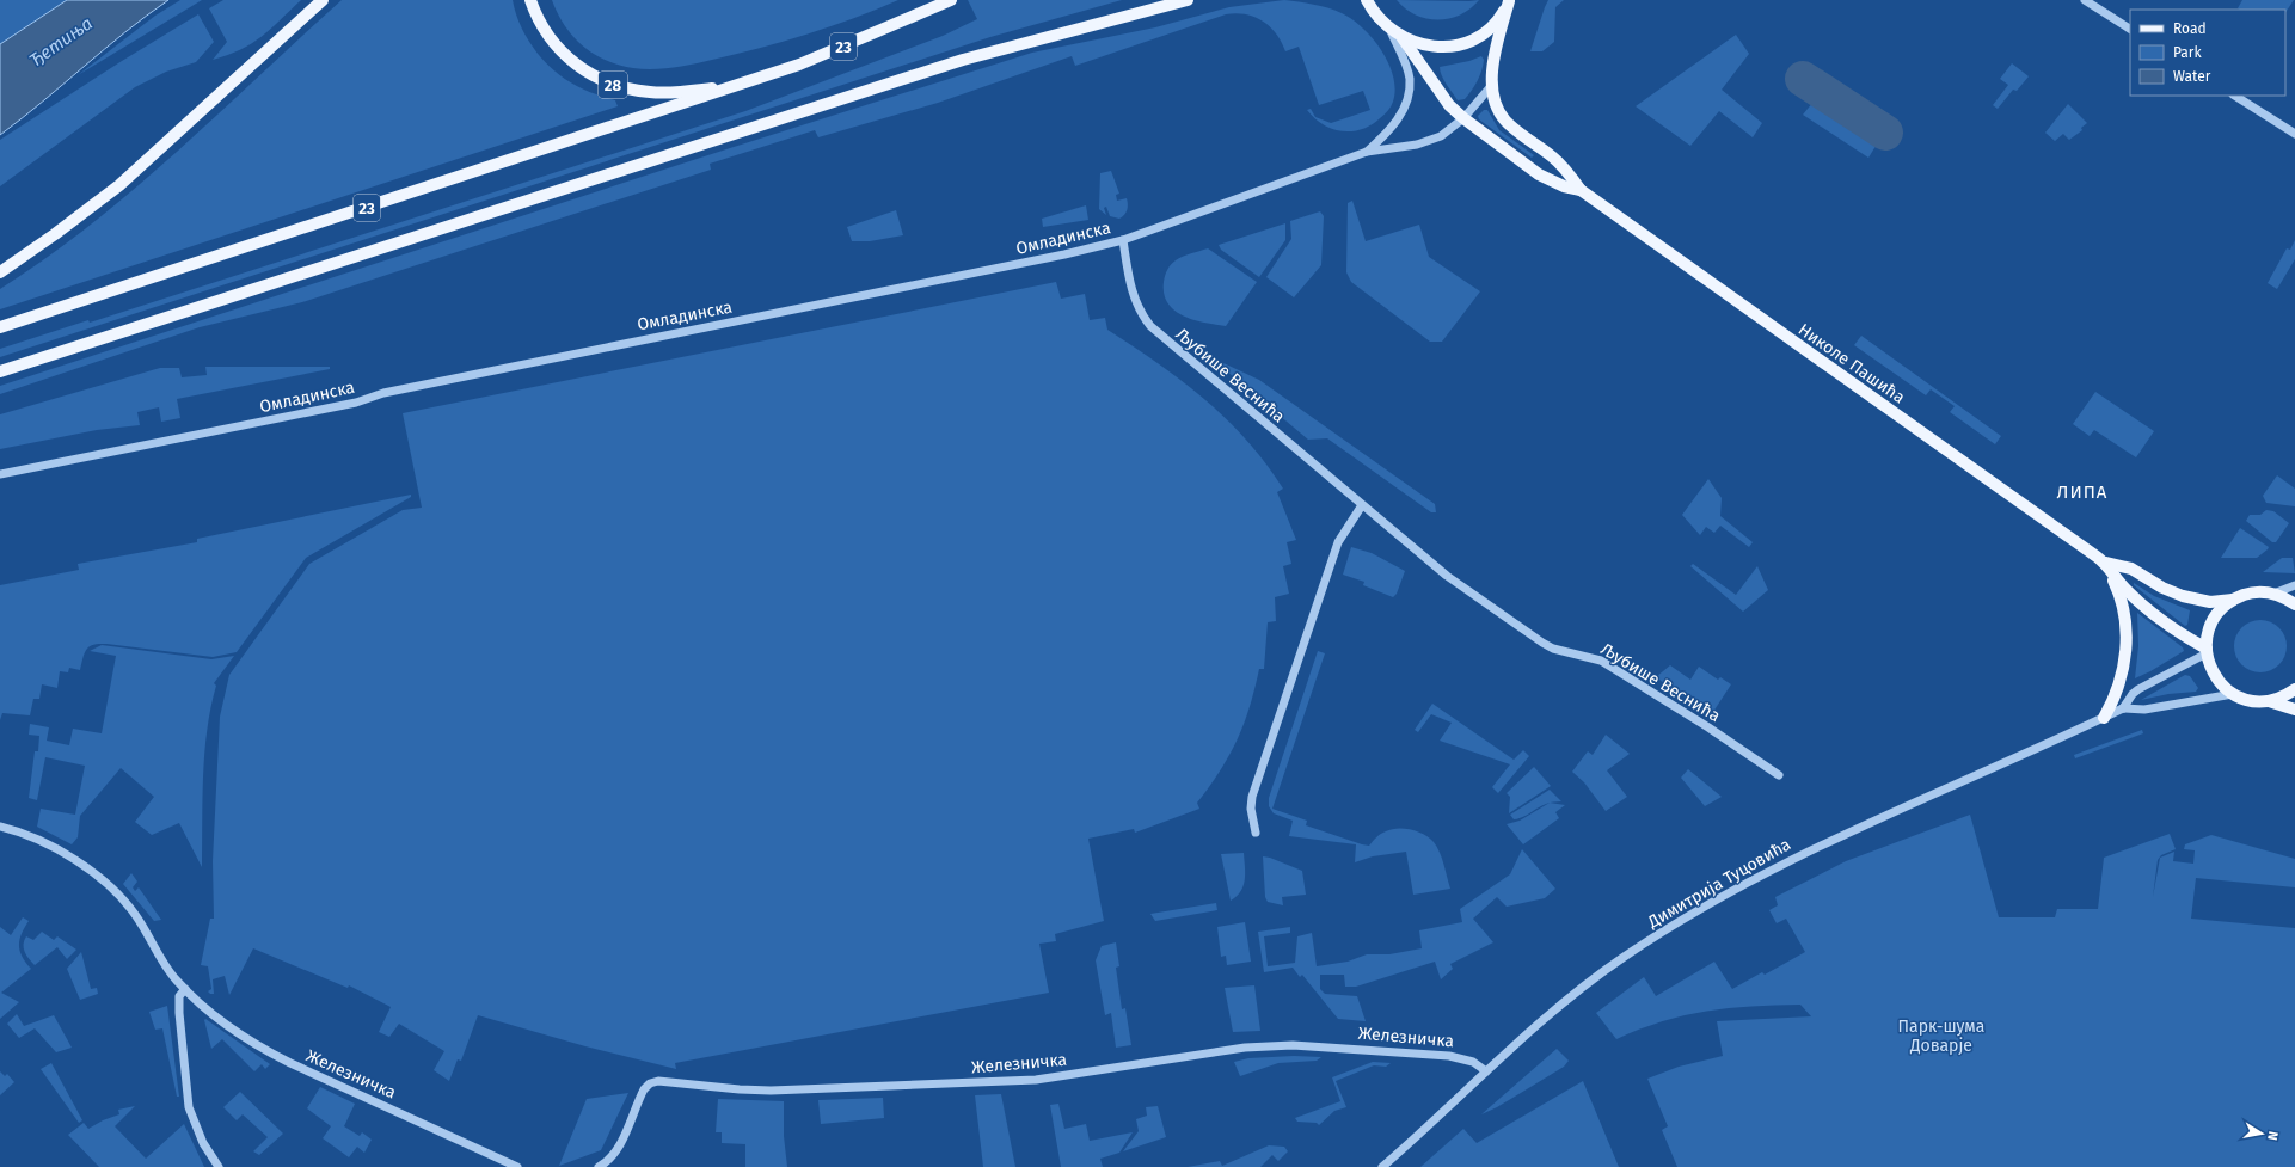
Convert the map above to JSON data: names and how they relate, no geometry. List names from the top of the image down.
{
  "streets": {
    "main road": ["23", "28", "Николе Пашића"],
    "street": [
      "Омладинска",
      "Љубише Веснића",
      "Димитрија Туцовића",
      "Железничка"
    ]
  },
  "crossings": [
    ["23", "28"],
    ["Омладинска", "Николе Пашића"],
    ["Омладинска", "Љубише Веснића"],
    ["Николе Пашића", "Димитрија Туцовића"],
    ["Димитрија Туцовића", "Железничка"]
  ],
  "districts": ["ЛИПА"],
  "water": ["Ђетиња"],
  "parks": ["Парк-шума Доварје"],
  "legend": ["Road", "Park", "Water"],
  "north": "right"
}
